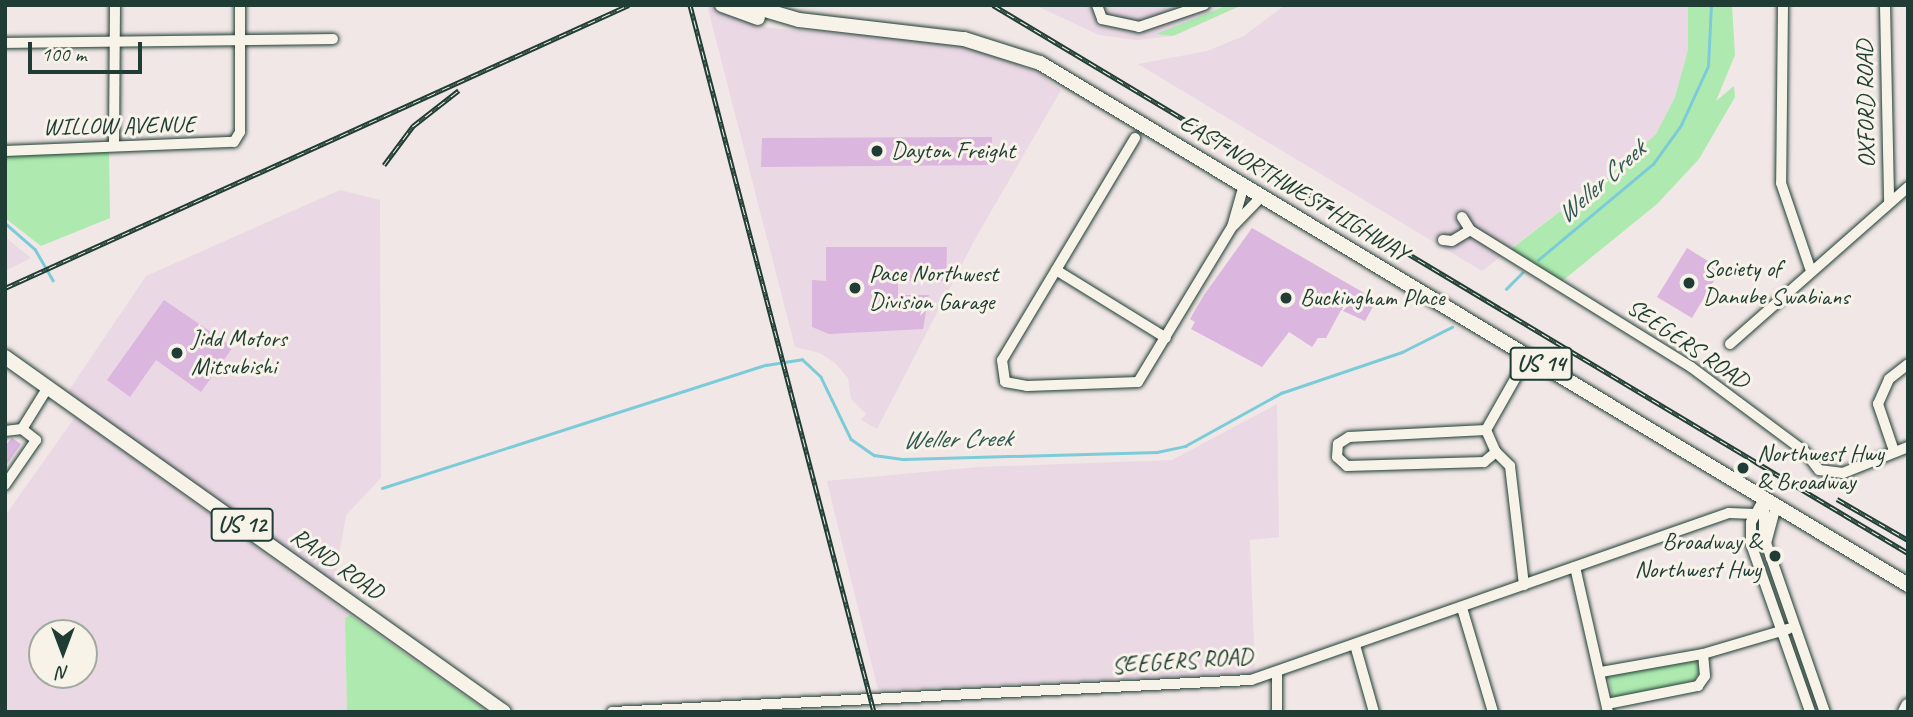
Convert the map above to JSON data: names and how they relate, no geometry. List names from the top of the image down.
{
  "streets": {
    "main road": [
      "EAST NORTHWEST HIGHWAY",
      "US 14",
      "US 12",
      "RAND ROAD"
    ],
    "street": ["OXFORD ROAD", "WILLOW AVENUE", "SEEGERS ROAD"]
  },
  "water": ["Weller Creek"],
  "places": [
    "Dayton Freight",
    "Society of Danube Swabians",
    "Pace Northwest Division Garage",
    "Buckingham Place",
    "Jidd Motors Mitsubishi",
    "Northwest Hwy & Broadway",
    "Broadway & Northwest Hwy"
  ],
  "scale_bar": "100 m",
  "north": "bottom"
}
